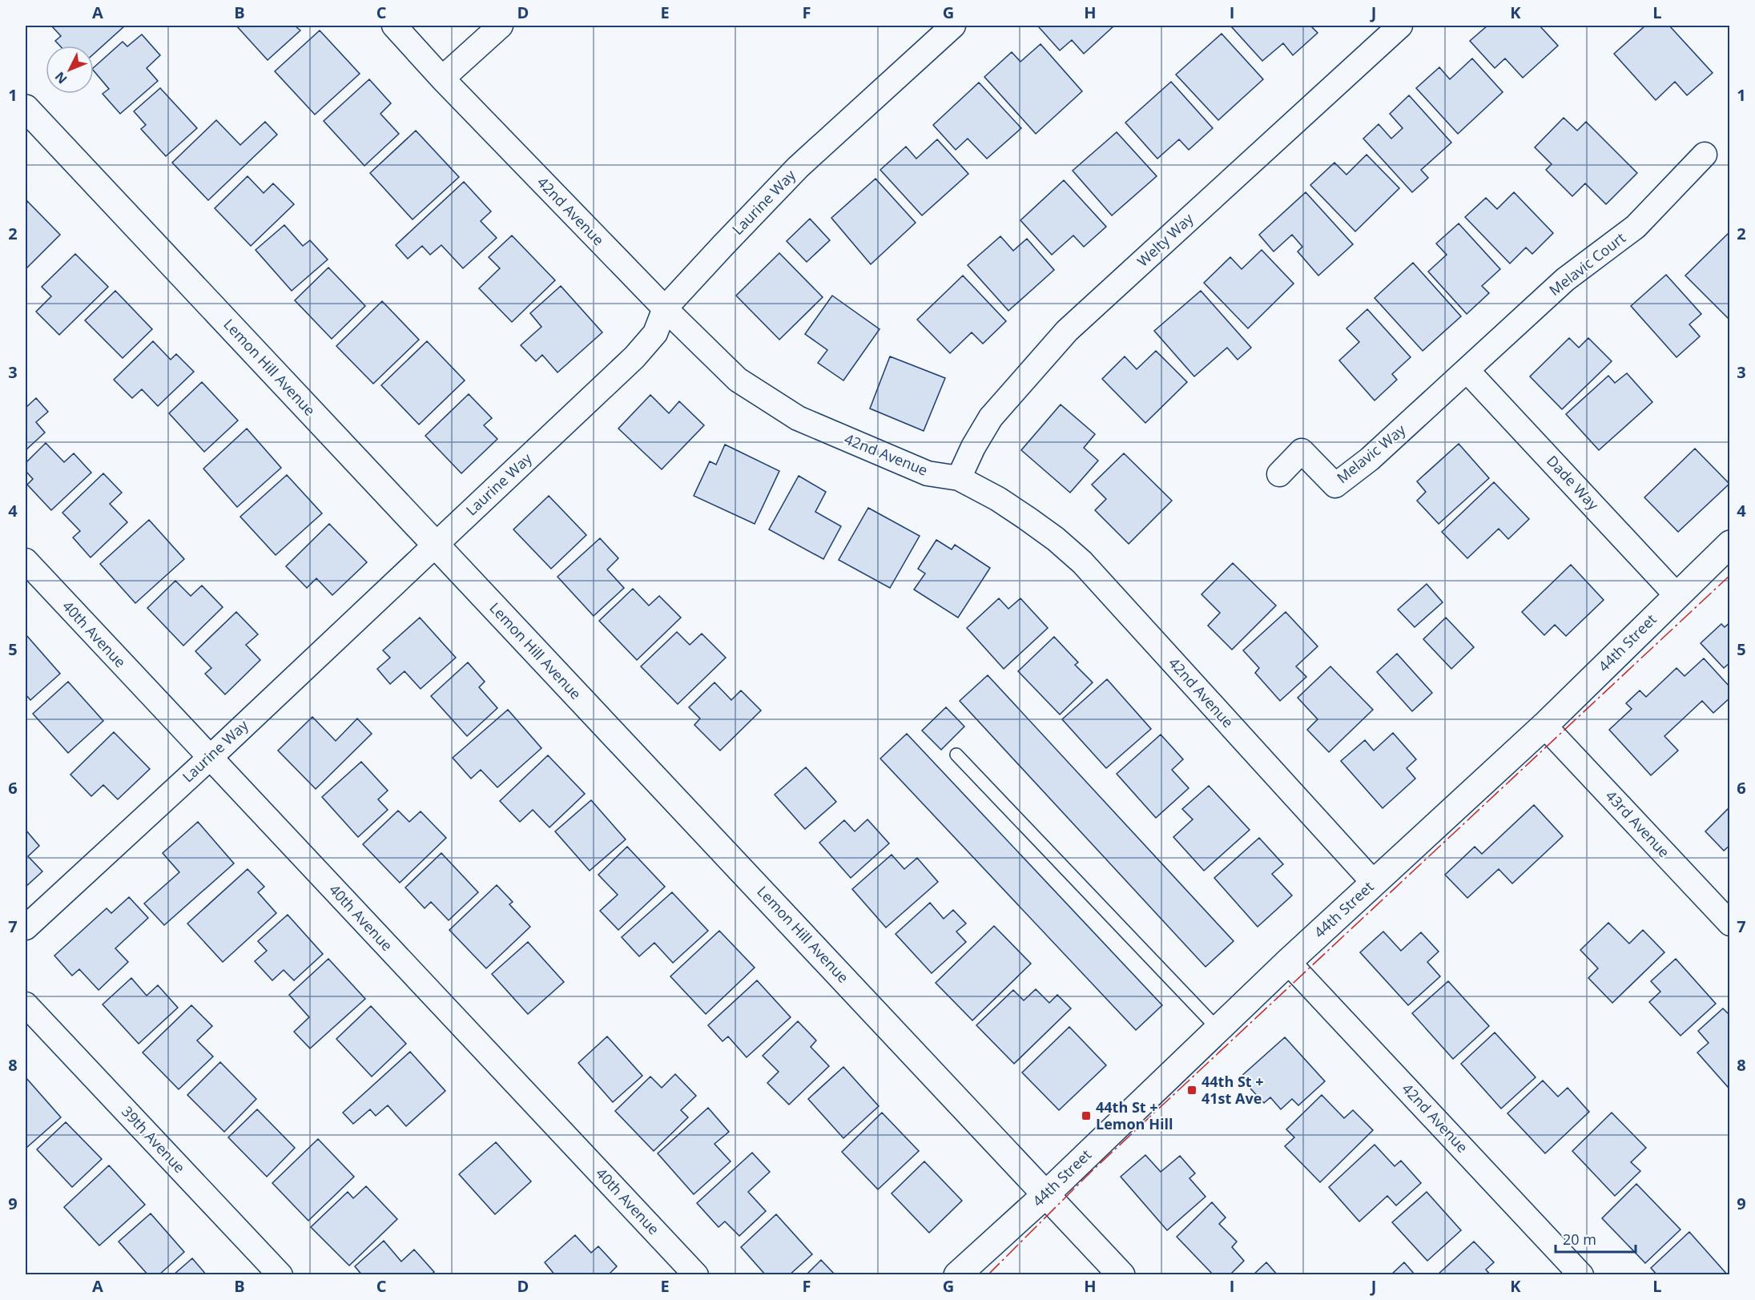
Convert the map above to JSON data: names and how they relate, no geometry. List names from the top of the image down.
{
  "streets": {
    "street": [
      "Laurine Way",
      "42nd Avenue",
      "Welty Way",
      "Melavic Court",
      "Lemon Hill Avenue",
      "Melavic Way",
      "Dade Way",
      "40th Avenue",
      "44th Street",
      "43rd Avenue",
      "39th Avenue"
    ]
  },
  "crossings": [
    ["Laurine Way", "42nd Avenue"],
    ["Laurine Way", "Lemon Hill Avenue"],
    ["Laurine Way", "40th Avenue"],
    ["42nd Avenue", "Welty Way"],
    ["42nd Avenue", "44th Street"],
    ["Melavic Court", "Melavic Way"],
    ["Melavic Court", "Dade Way"],
    ["Lemon Hill Avenue", "44th Street"],
    ["Melavic Way", "Dade Way"],
    ["Dade Way", "44th Street"],
    ["44th Street", "43rd Avenue"]
  ],
  "places": {
    "transit": ["44th St + 41st Ave", "44th St + Lemon Hill"]
  },
  "scale_bar": "20 m",
  "north": "bottom left",
  "grid": {
    "columns": [
      "A",
      "B",
      "C",
      "D",
      "E",
      "F",
      "G",
      "H",
      "I",
      "J",
      "K",
      "L"
    ],
    "rows": [
      "1",
      "2",
      "3",
      "4",
      "5",
      "6",
      "7",
      "8",
      "9"
    ]
  }
}
